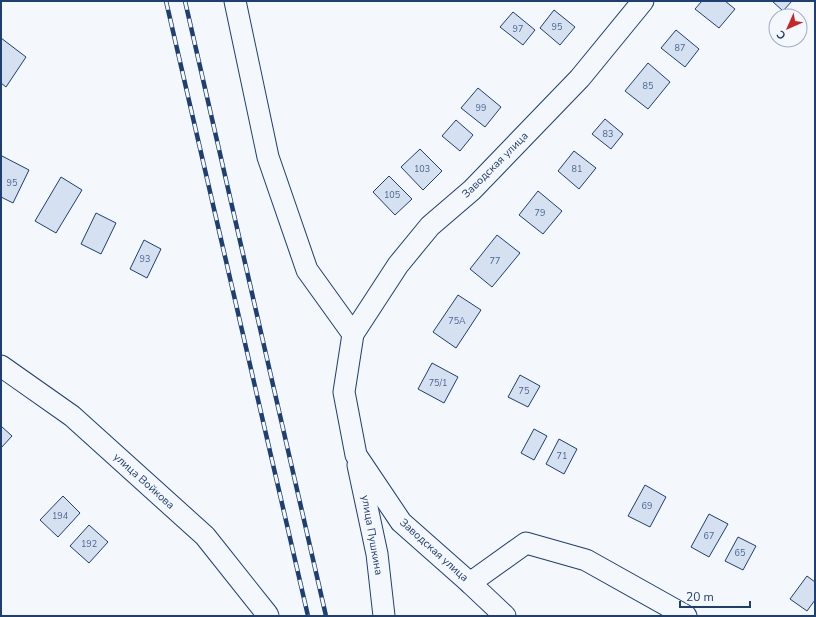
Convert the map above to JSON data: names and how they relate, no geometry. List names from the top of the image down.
{
  "streets": {
    "street": ["Заводская улица", "улица Войкова", "улица Пушкина"]
  },
  "crossings": [
    ["Заводская улица", "улица Пушкина"]
  ],
  "house_numbers": [
    "95",
    "97",
    "87",
    "85",
    "99",
    "83",
    "103",
    "81",
    "95",
    "105",
    "79",
    "93",
    "77",
    "75А",
    "75/1",
    "75",
    "71",
    "69",
    "194",
    "67",
    "192",
    "65"
  ],
  "scale_bar": "20 m",
  "north": "bottom left"
}
